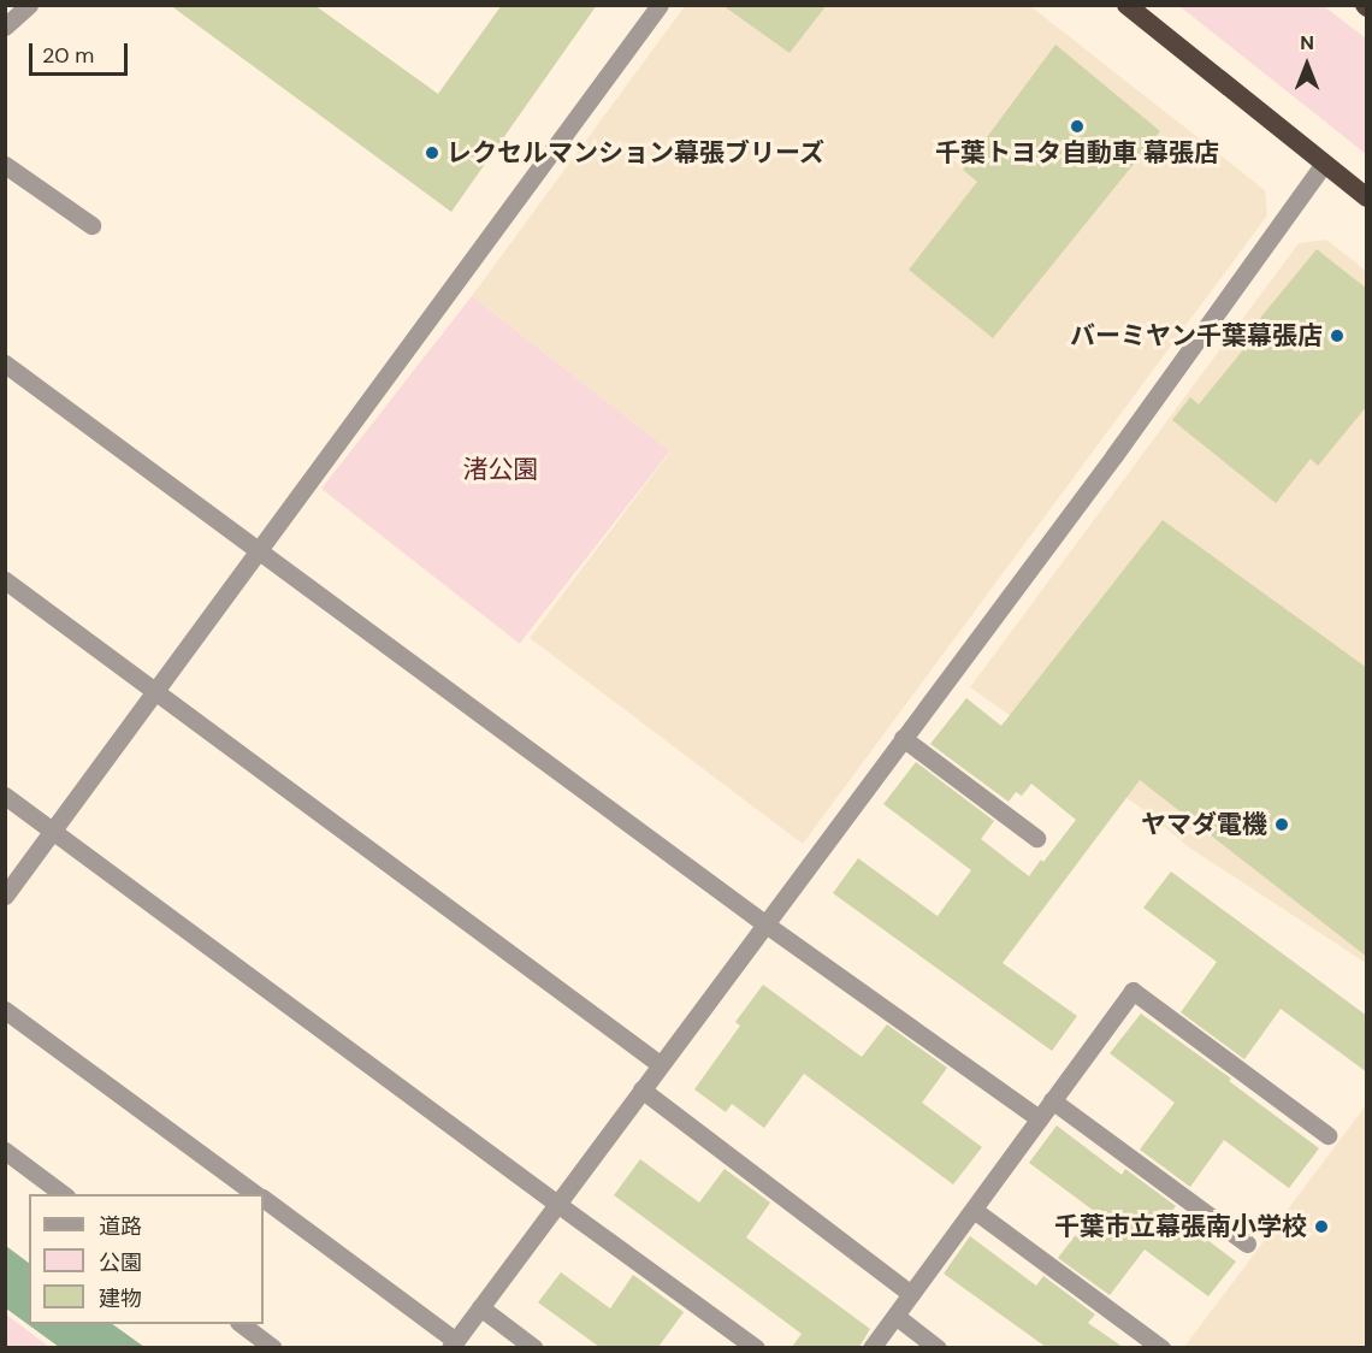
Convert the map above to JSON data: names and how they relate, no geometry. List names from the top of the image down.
{
  "parks": ["渚公園"],
  "places": [
    "千葉トヨタ自動車 幕張店",
    "レクセルマンション幕張ブリーズ",
    "バーミヤン千葉幕張店",
    "ヤマダ電機",
    "千葉市立幕張南小学校"
  ],
  "legend": ["道路", "公園", "建物"],
  "scale_bar": "20 m",
  "north": "top"
}
